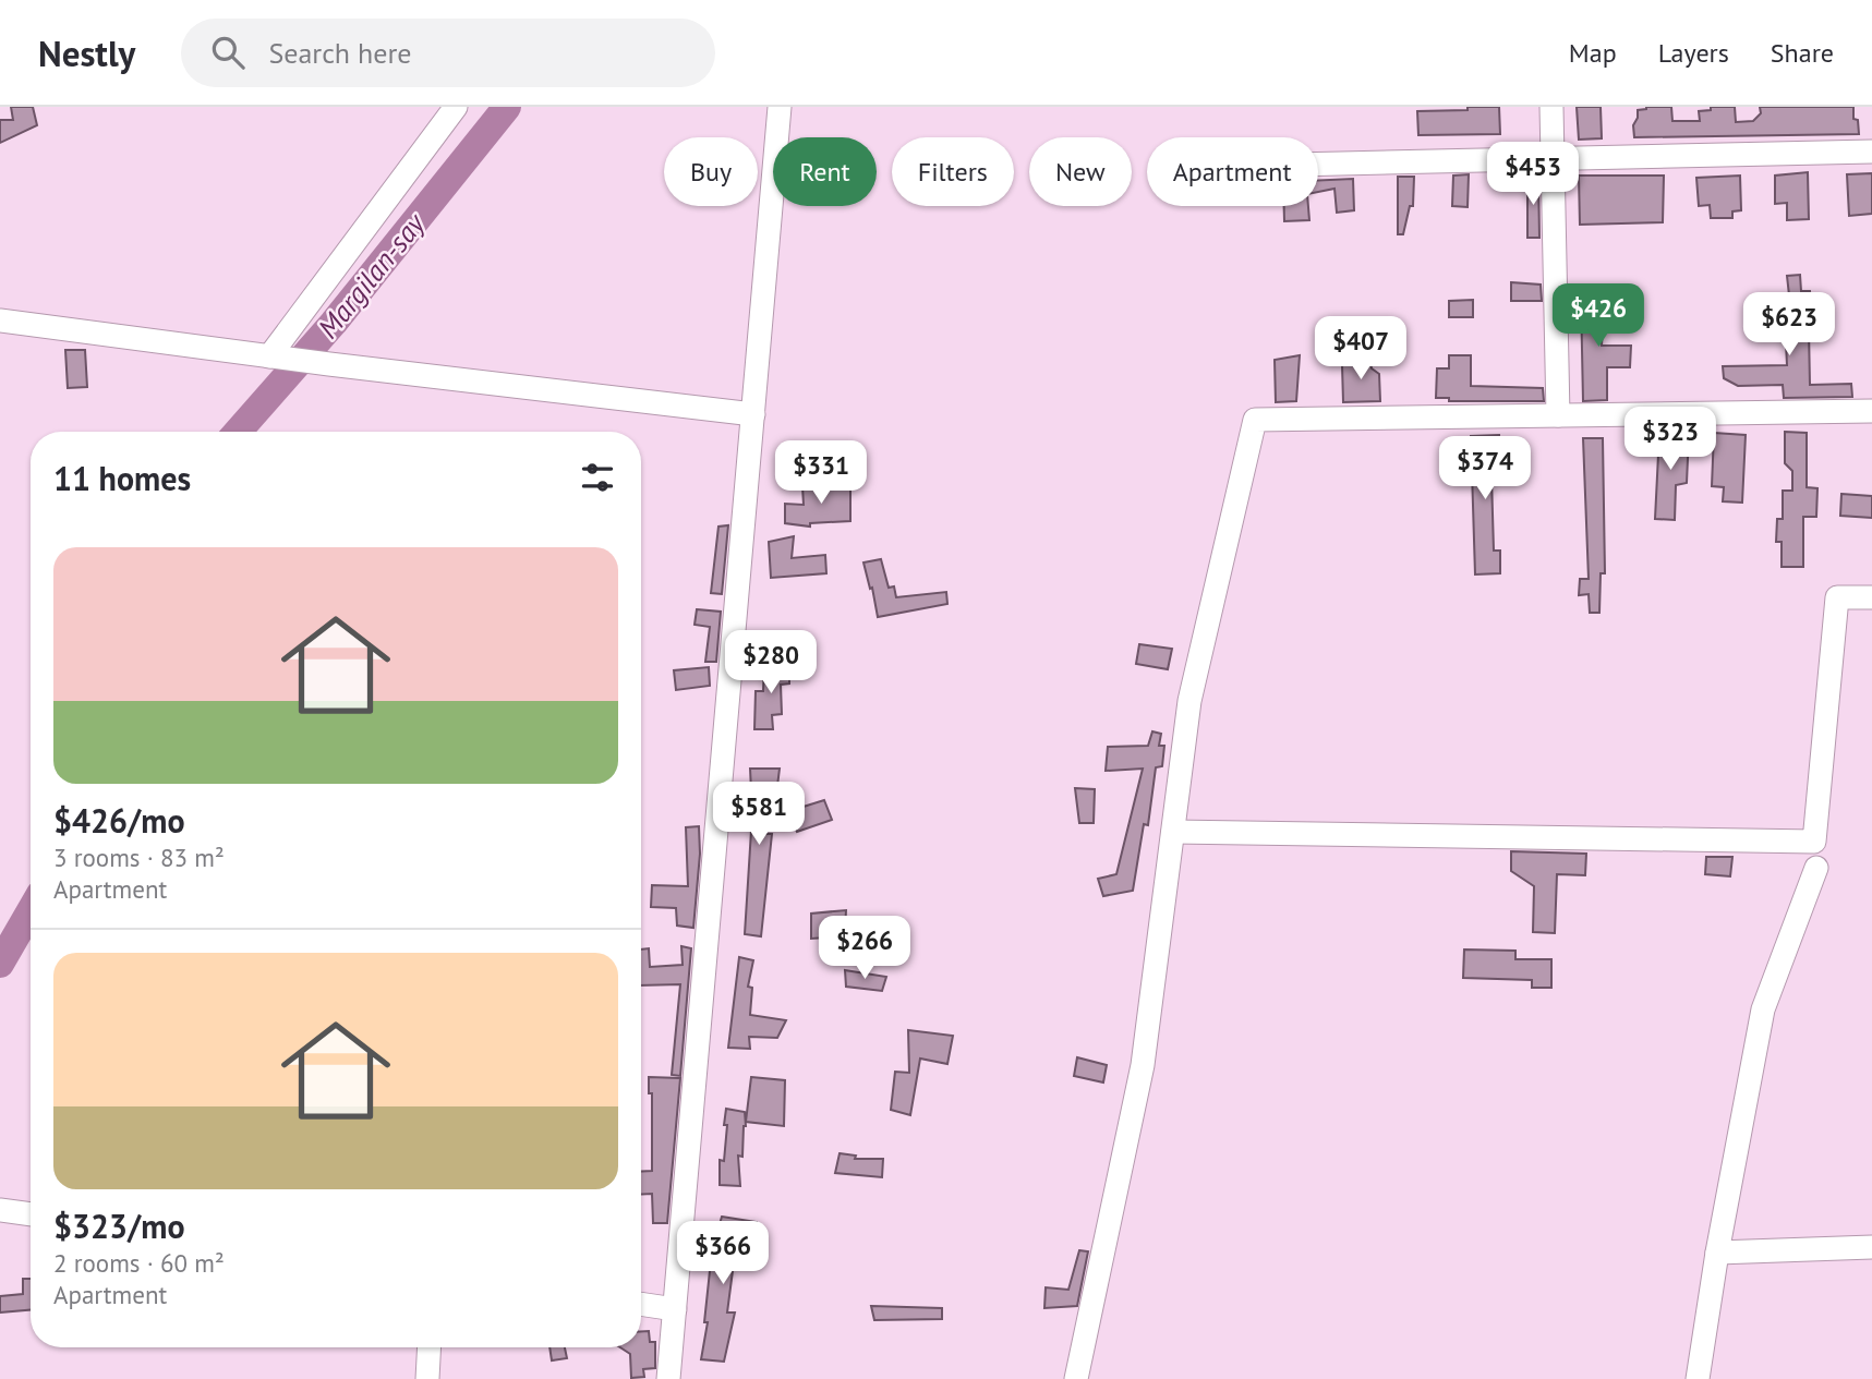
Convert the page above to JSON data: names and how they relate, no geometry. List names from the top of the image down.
{
  "water": ["Margilan-say"],
  "page": {
    "header": "Nestly",
    "search": "Search here",
    "nav": ["Map", "Layers", "Share"],
    "chip": [
      "Buy",
      "Rent",
      "Filters",
      "New",
      "Apartment"
    ],
    "price": [
      "$453",
      "$426",
      "$623",
      "$407",
      "$323",
      "$374",
      "$331",
      "$280",
      "$581",
      "$266",
      "$366"
    ],
    "heading": "11 homes",
    "list": [
      {
        "name": "$426/mo",
        "note": "3 rooms · 83 m² · Apartment"
      },
      {
        "name": "$323/mo",
        "note": "2 rooms · 60 m² · Apartment"
      }
    ]
  }
}
